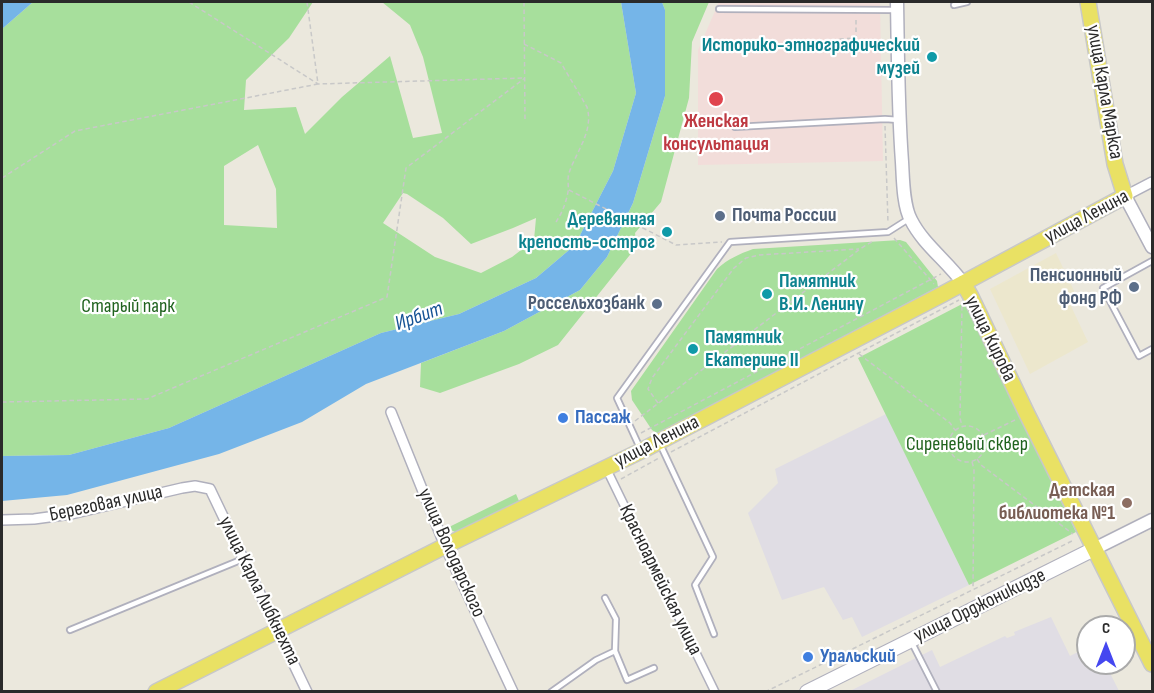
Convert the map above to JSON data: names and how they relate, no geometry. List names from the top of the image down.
{
  "streets": {
    "main road": [
      "улица Карла Маркса",
      "улица Ленина",
      "улица Кирова",
      "улица Орджоникидзе"
    ],
    "street": [
      "Береговая улица",
      "улица Володарского",
      "Красноармейская улица",
      "улица Карла Либкнехта"
    ]
  },
  "crossings": [
    ["улица Карла Маркса", "улица Ленина"],
    ["улица Ленина", "улица Кирова"],
    ["улица Ленина", "улица Володарского"],
    ["улица Ленина", "Красноармейская улица"],
    ["улица Ленина", "улица Карла Либкнехта"],
    ["улица Кирова", "улица Орджоникидзе"],
    ["Береговая улица", "улица Карла Либкнехта"]
  ],
  "water": ["Ирбит"],
  "parks": ["Старый парк", "Сиреневый сквер"],
  "places": [
    "Историко-этнографический музей",
    "Женская консультация",
    "Почта России",
    "Деревянная крепость-острог",
    "Пенсионный фонд РФ",
    "Памятник В.И. Ленину",
    "Россельхозбанк",
    "Памятник Екатерине II",
    "Пассаж",
    "Детская библиотека №1",
    "Уральский"
  ],
  "north": "top"
}
